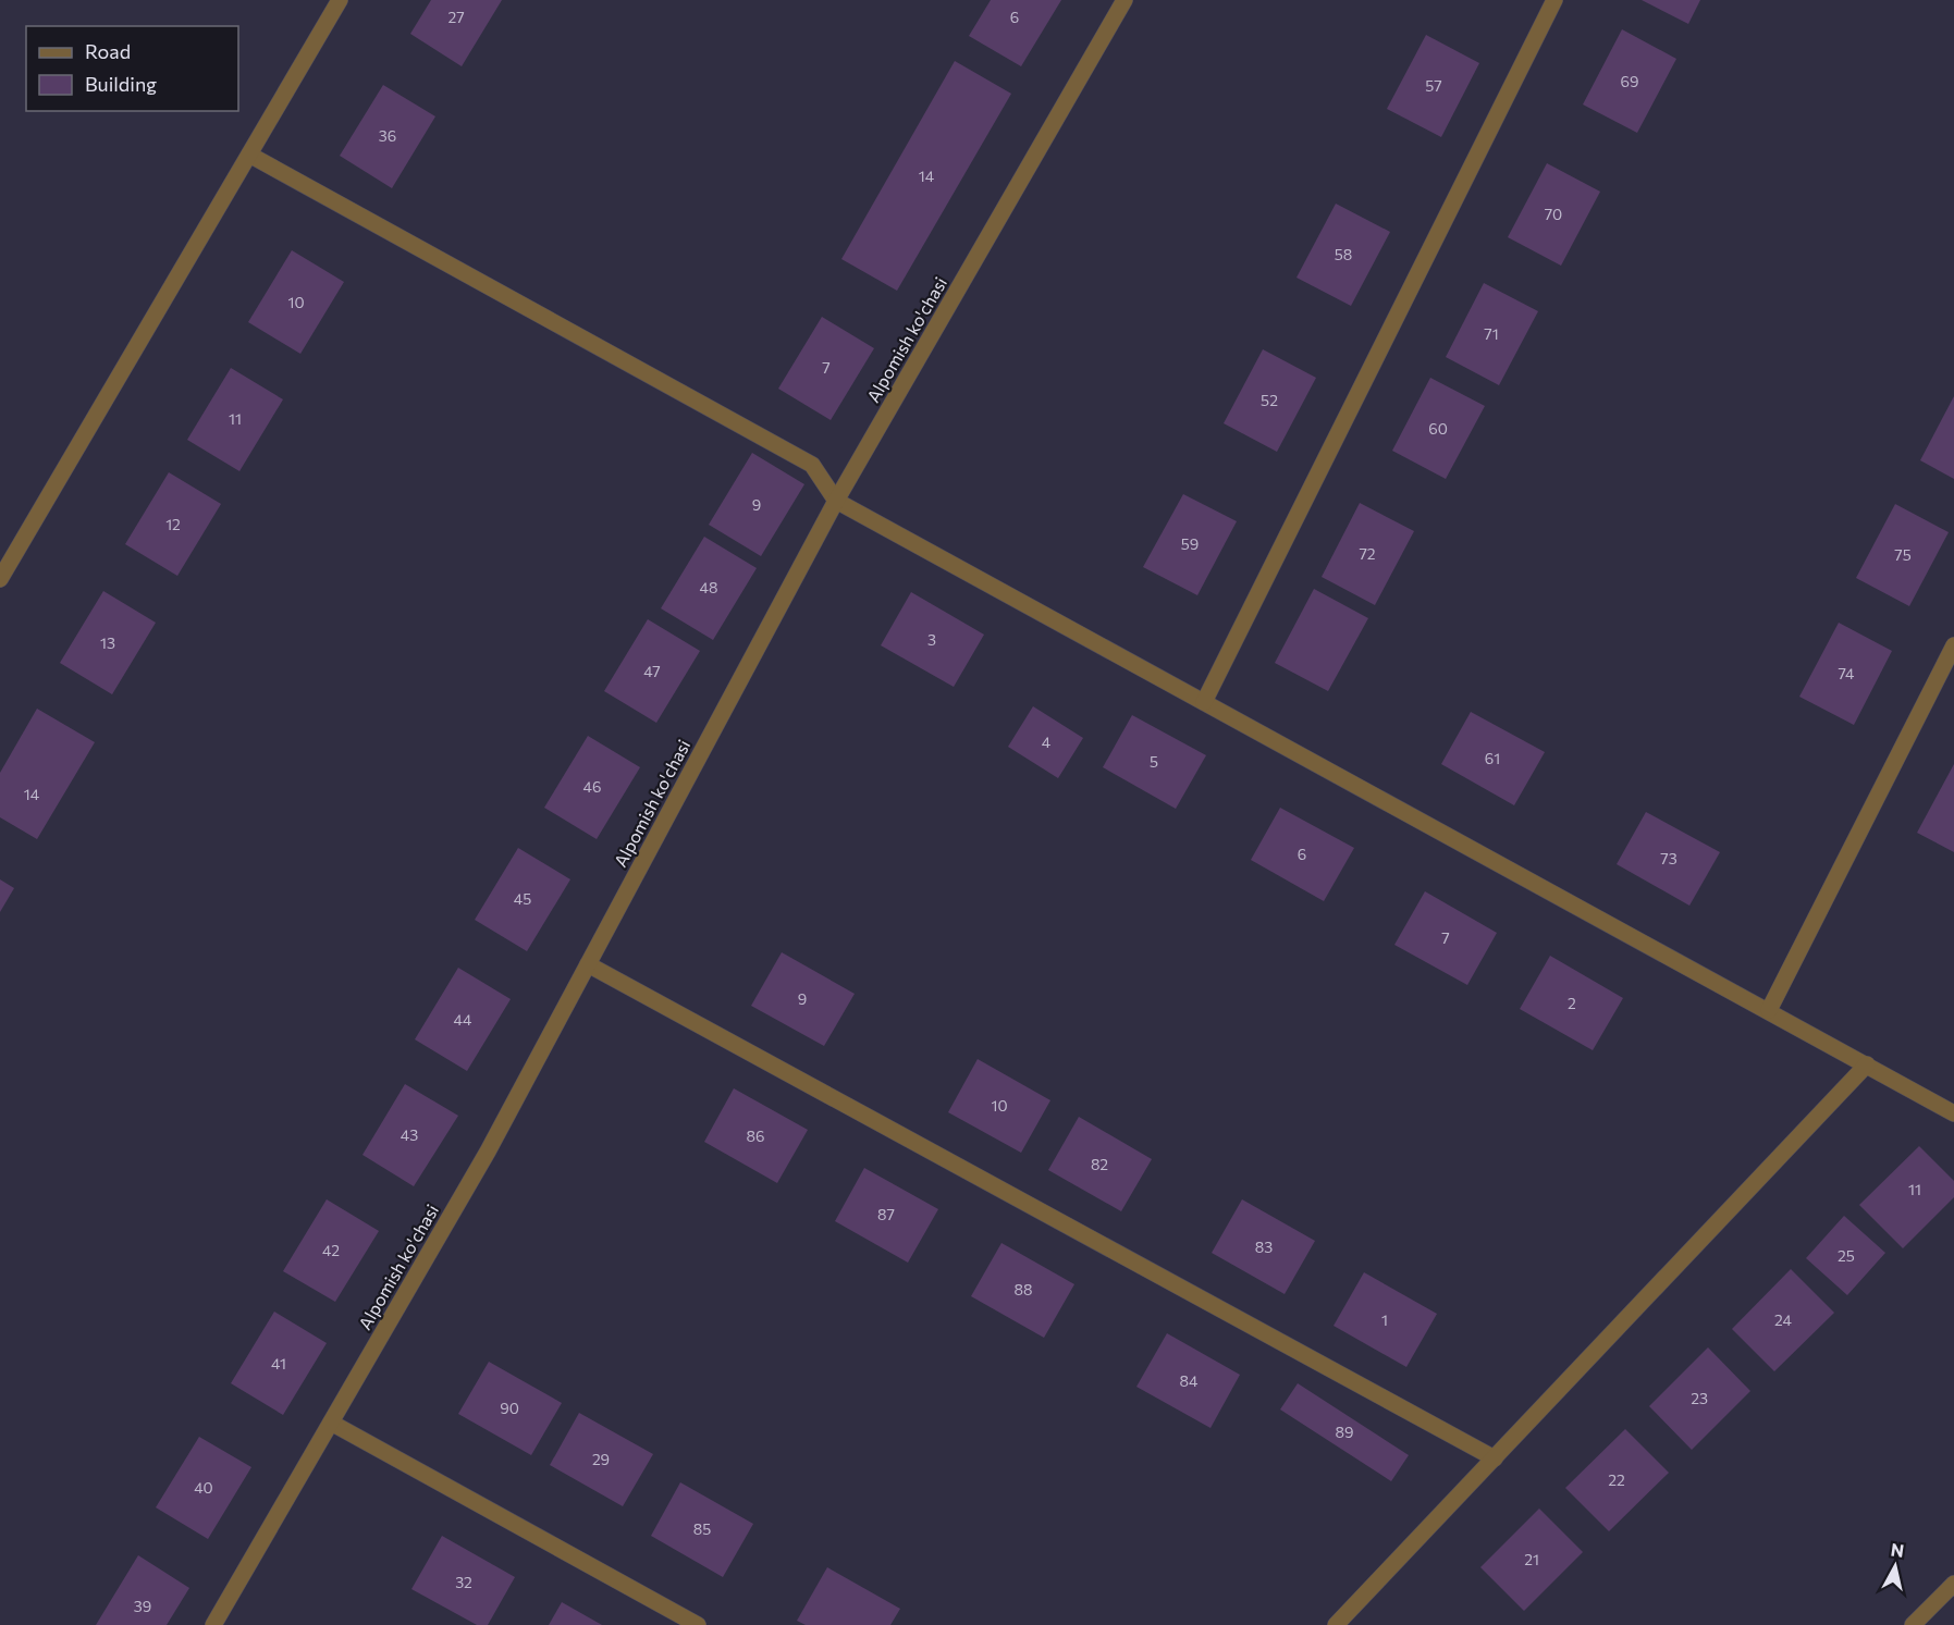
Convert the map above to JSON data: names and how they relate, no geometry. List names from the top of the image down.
{
  "streets": {
    "street": ["Alpomish ko'chasi"]
  },
  "house_numbers": [
    "27",
    "6",
    "69",
    "57",
    "36",
    "14",
    "70",
    "58",
    "10",
    "71",
    "7",
    "52",
    "11",
    "60",
    "9",
    "12",
    "59",
    "72",
    "75",
    "48",
    "3",
    "13",
    "47",
    "74",
    "4",
    "61",
    "5",
    "46",
    "14",
    "6",
    "73",
    "45",
    "7",
    "9",
    "2",
    "44",
    "10",
    "43",
    "86",
    "82",
    "11",
    "87",
    "83",
    "42",
    "25",
    "88",
    "1",
    "24",
    "41",
    "84",
    "23",
    "90",
    "89",
    "29",
    "22",
    "40",
    "85",
    "21",
    "32",
    "39"
  ],
  "legend": ["Road", "Building"],
  "north": "top"
}
